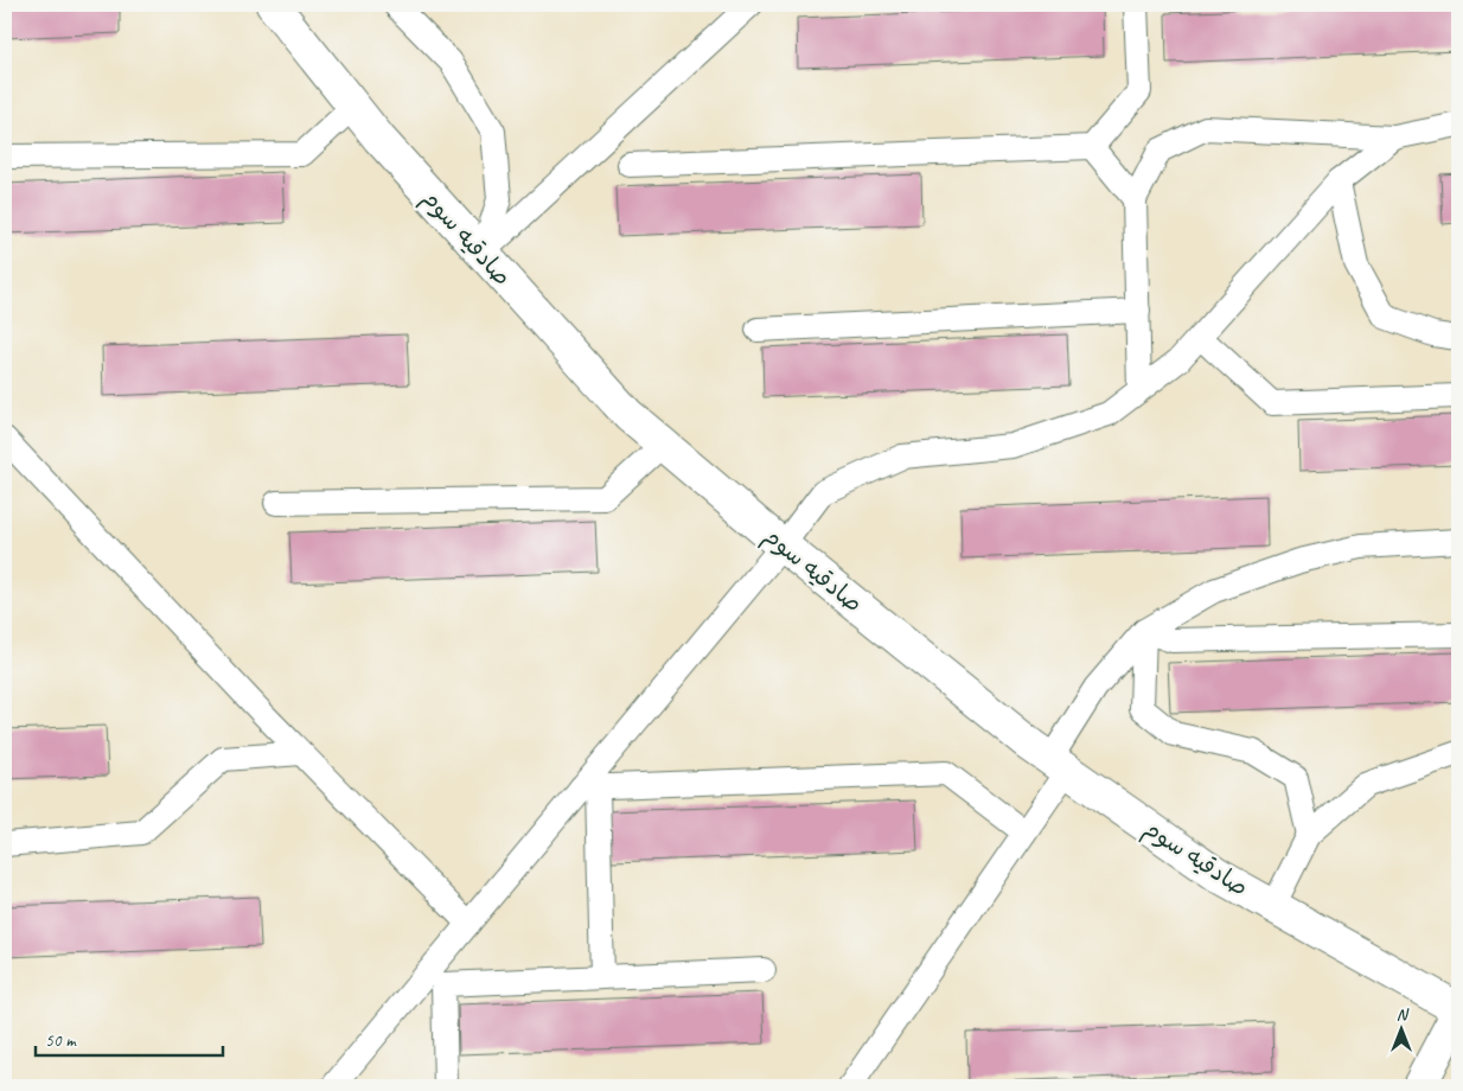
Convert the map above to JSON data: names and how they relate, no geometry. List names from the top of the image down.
{
  "streets": {
    "street": ["صادقیه سوم"]
  },
  "scale_bar": "50 m",
  "north": "top"
}
